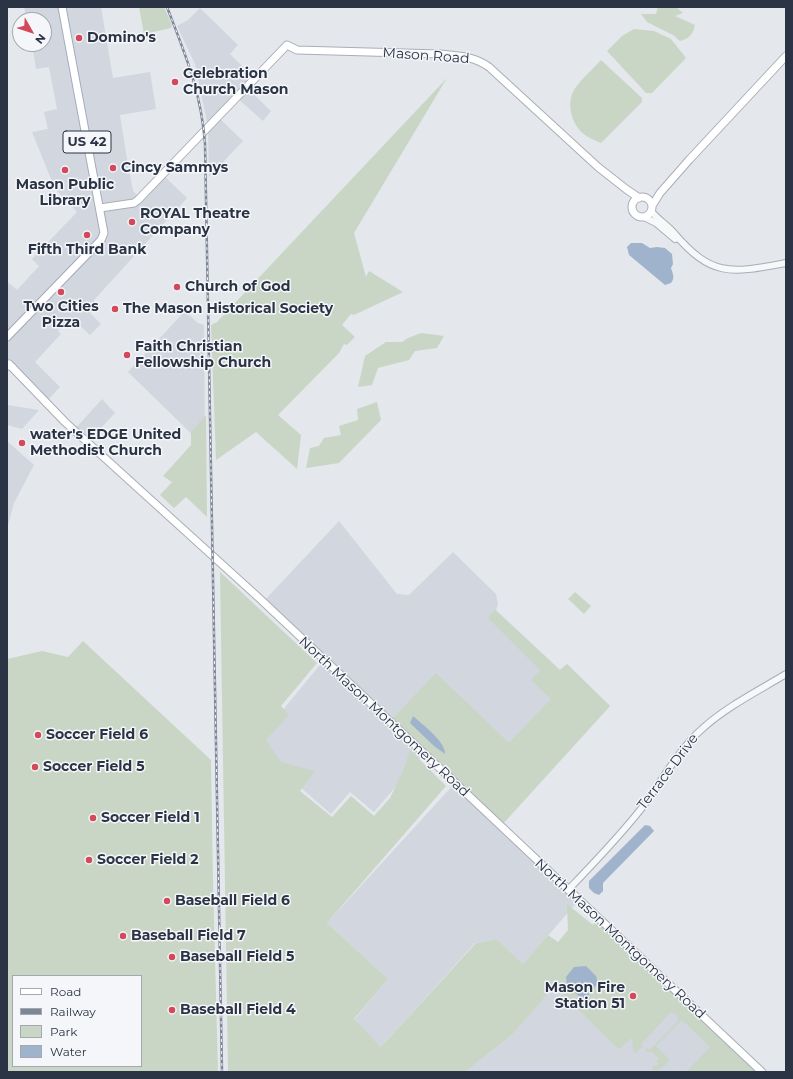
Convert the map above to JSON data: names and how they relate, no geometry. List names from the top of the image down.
{
  "streets": {
    "main road": ["Mason Road", "US 42", "North Mason Montgomery Road"],
    "street": ["Terrace Drive"]
  },
  "crossings": [
    ["Mason Road", "US 42"],
    ["North Mason Montgomery Road", "Terrace Drive"]
  ],
  "places": [
    "Domino's",
    "Celebration Church Mason",
    "Cincy Sammys",
    "Mason Public Library",
    "ROYAL Theatre Company",
    "Fifth Third Bank",
    "Church of God",
    "Two Cities Pizza",
    "The Mason Historical Society",
    "Faith Christian Fellowship Church",
    "water's EDGE United Methodist Church",
    "Soccer Field 6",
    "Soccer Field 5",
    "Soccer Field 1",
    "Soccer Field 2",
    "Baseball Field 6",
    "Baseball Field 7",
    "Baseball Field 5",
    "Mason Fire Station 51",
    "Baseball Field 4"
  ],
  "legend": [
    "Road",
    "Railway",
    "Park",
    "Water"
  ],
  "north": "bottom right"
}
